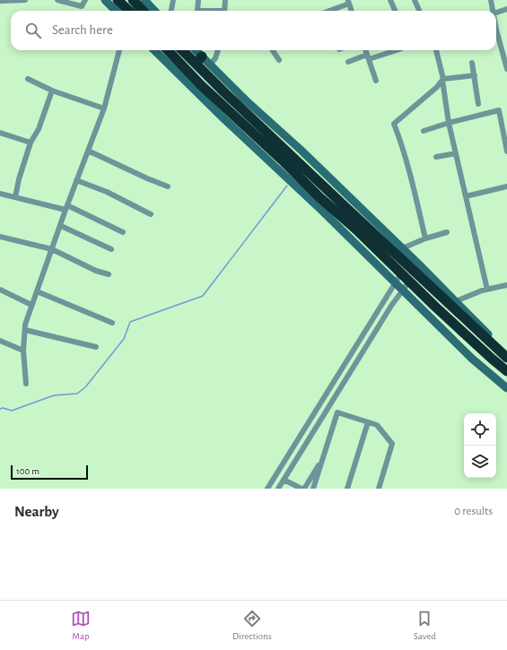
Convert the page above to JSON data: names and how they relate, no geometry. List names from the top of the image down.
{
  "scale_bar": "100 m",
  "page": {
    "search": "Search here",
    "scale": "100 m",
    "heading": ["Nearby", "0 results"],
    "nav": ["Map", "Directions", "Saved"]
  }
}
